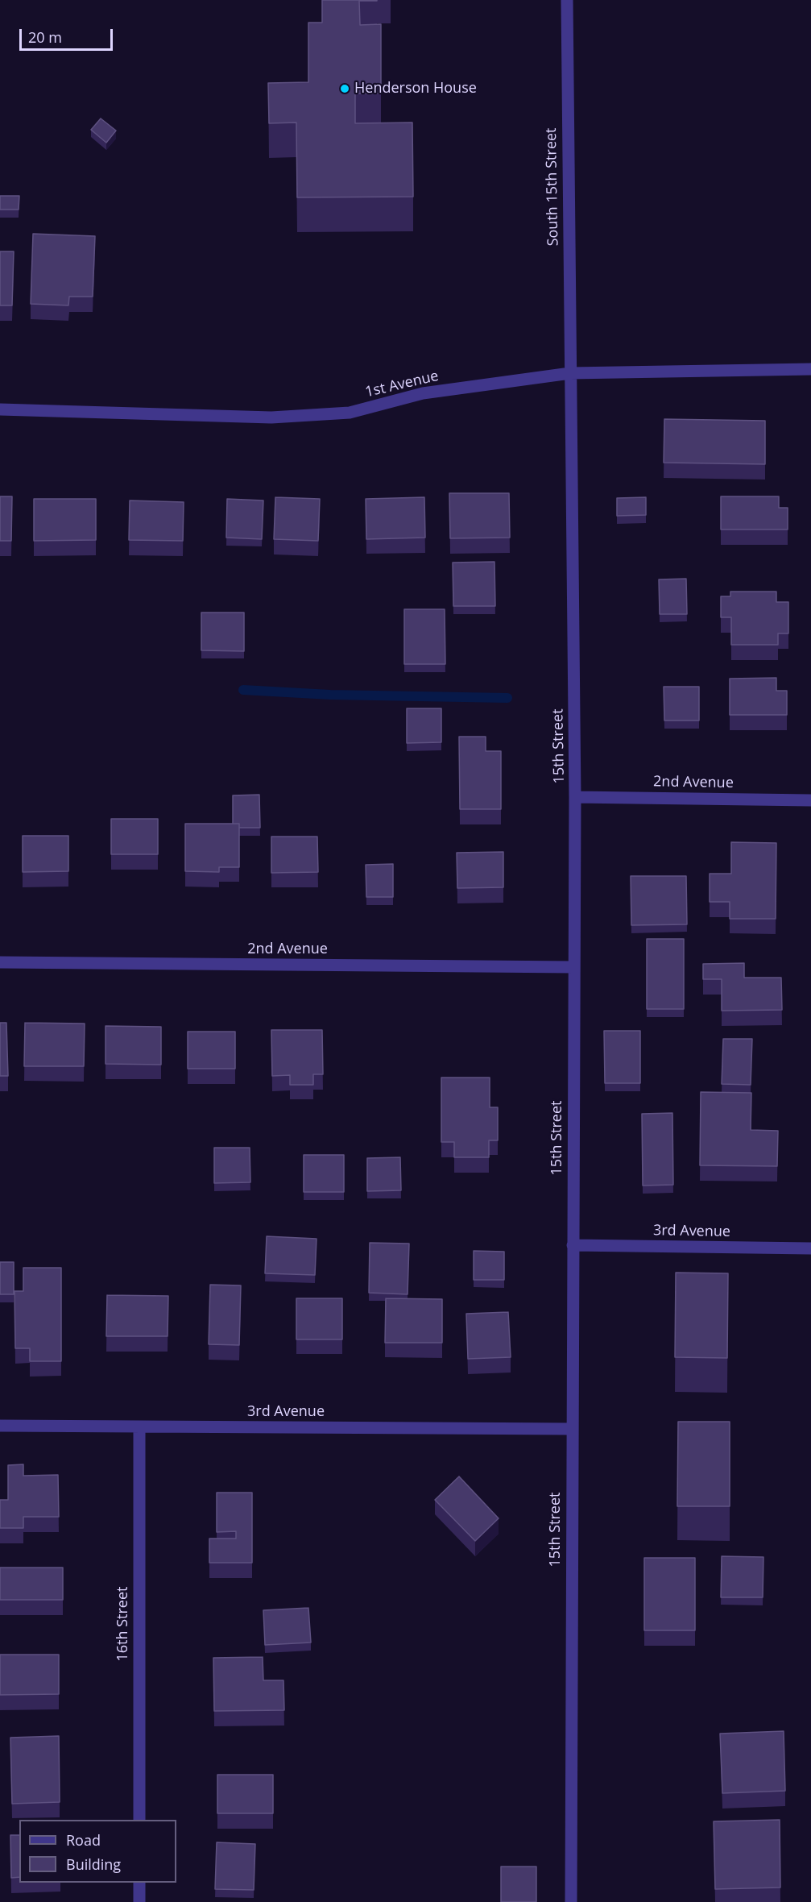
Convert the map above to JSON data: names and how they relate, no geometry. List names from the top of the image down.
{
  "streets": {
    "street": [
      "South 15th Street",
      "1st Avenue",
      "15th Street",
      "2nd Avenue",
      "3rd Avenue",
      "16th Street"
    ]
  },
  "crossings": [
    ["South 15th Street", "1st Avenue"],
    ["South 15th Street", "15th Street"],
    ["1st Avenue", "15th Street"],
    ["15th Street", "2nd Avenue"],
    ["15th Street", "3rd Avenue"],
    ["3rd Avenue", "16th Street"]
  ],
  "places": ["Henderson House"],
  "legend": ["Road", "Building"],
  "scale_bar": "20 m"
}
